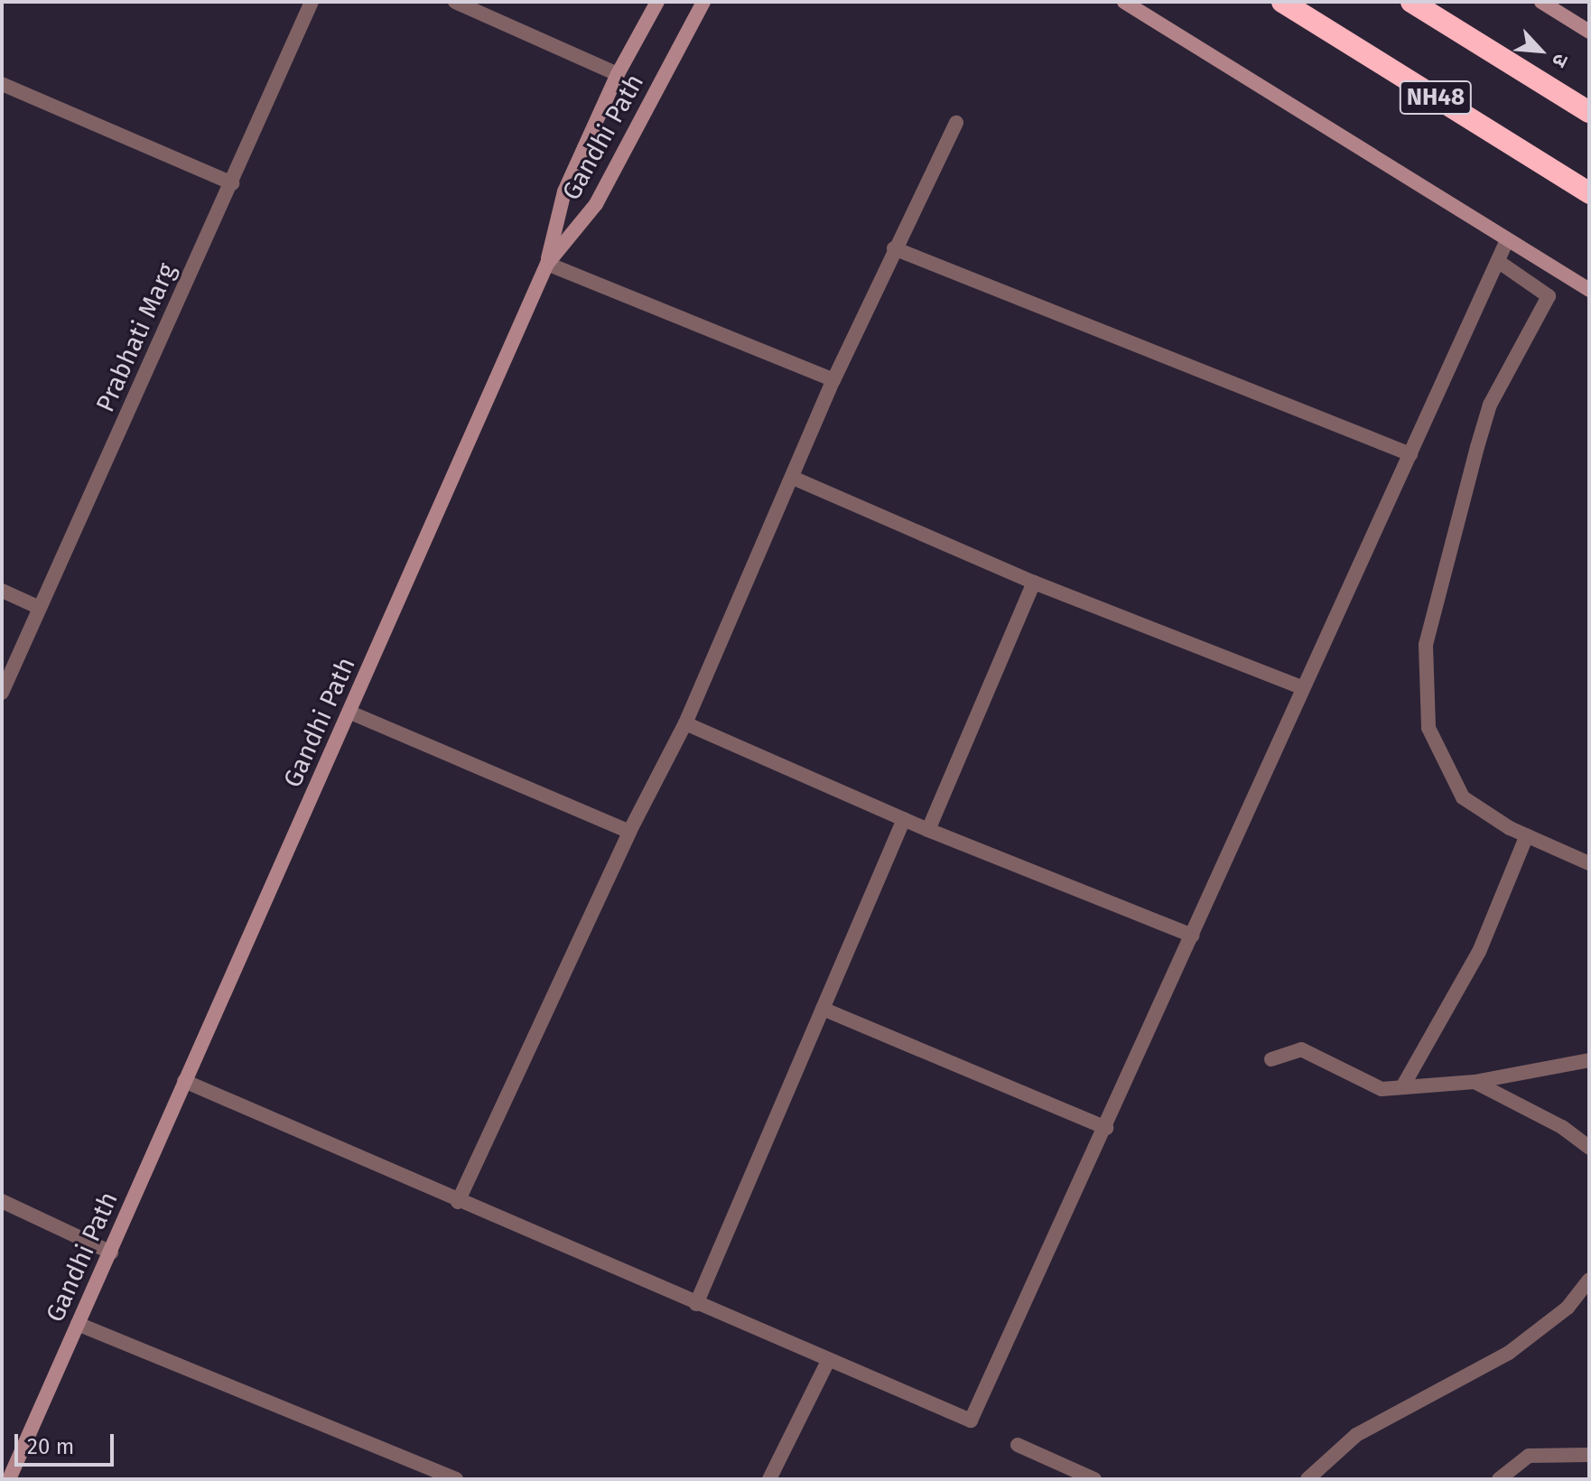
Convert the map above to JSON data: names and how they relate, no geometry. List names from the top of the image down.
{
  "streets": {
    "highway": ["NH48"],
    "street": ["Gandhi Path", "Prabhati Marg"]
  },
  "scale_bar": "20 m",
  "north": "bottom right"
}
